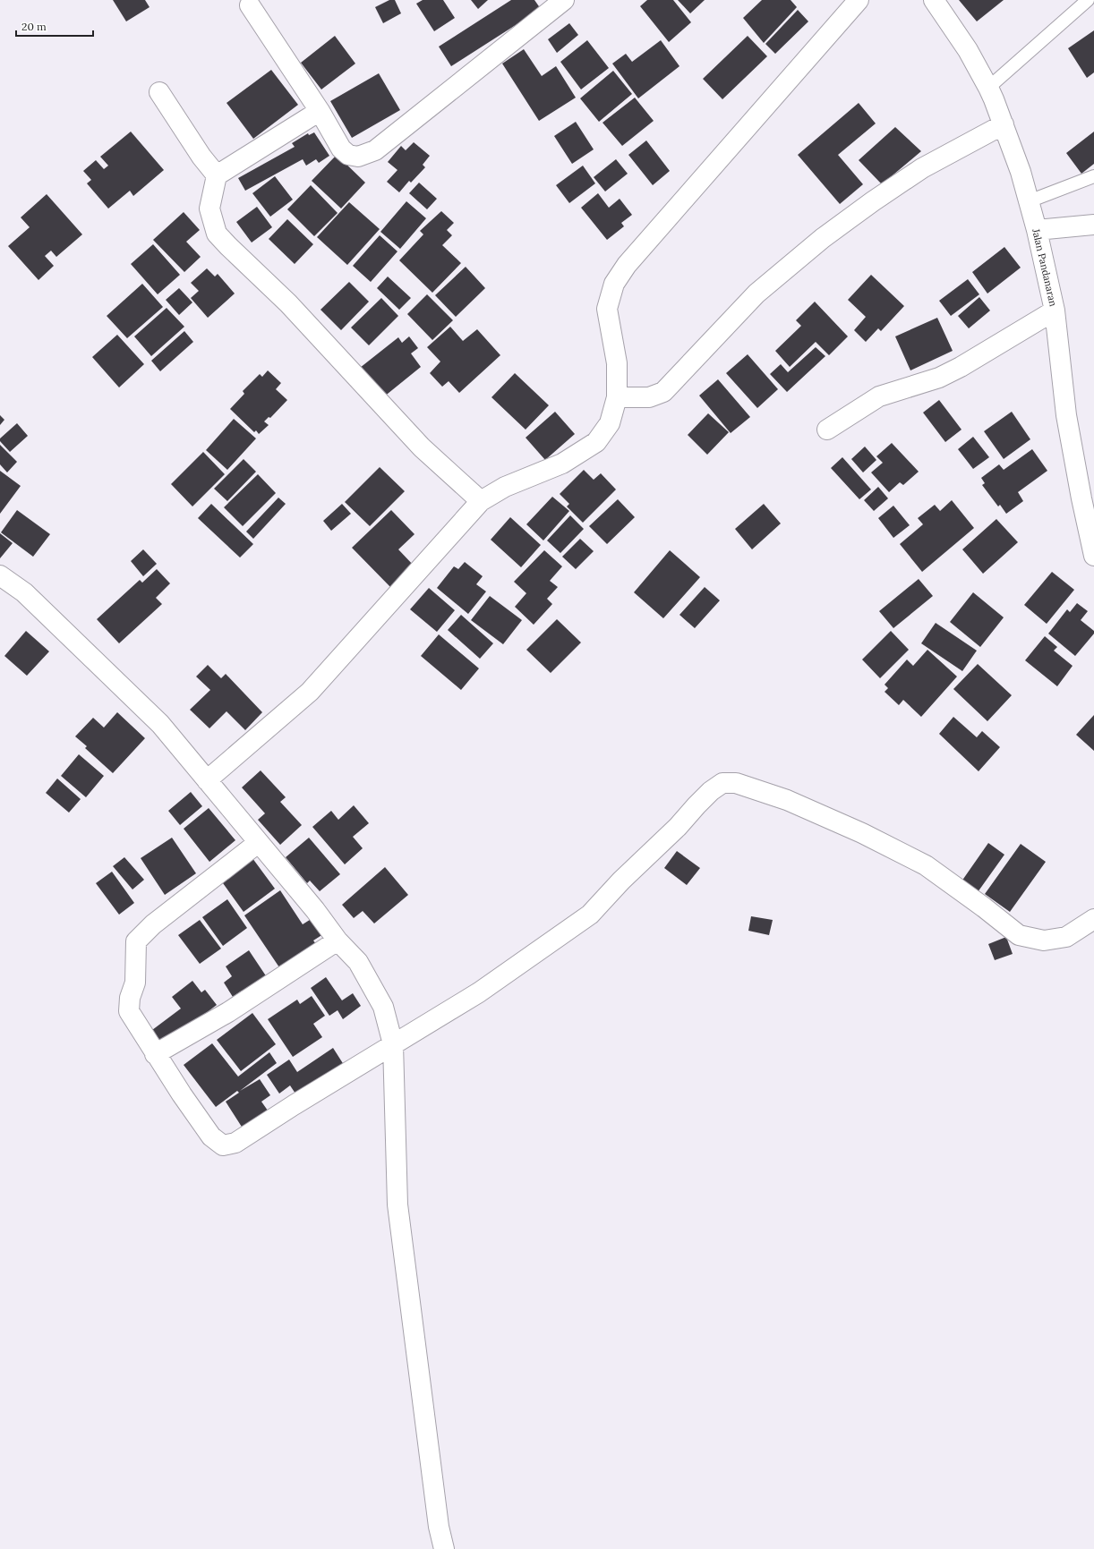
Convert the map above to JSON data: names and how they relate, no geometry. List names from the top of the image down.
{
  "streets": {
    "street": ["Jalan Pandanaran"]
  },
  "scale_bar": "20 m"
}
